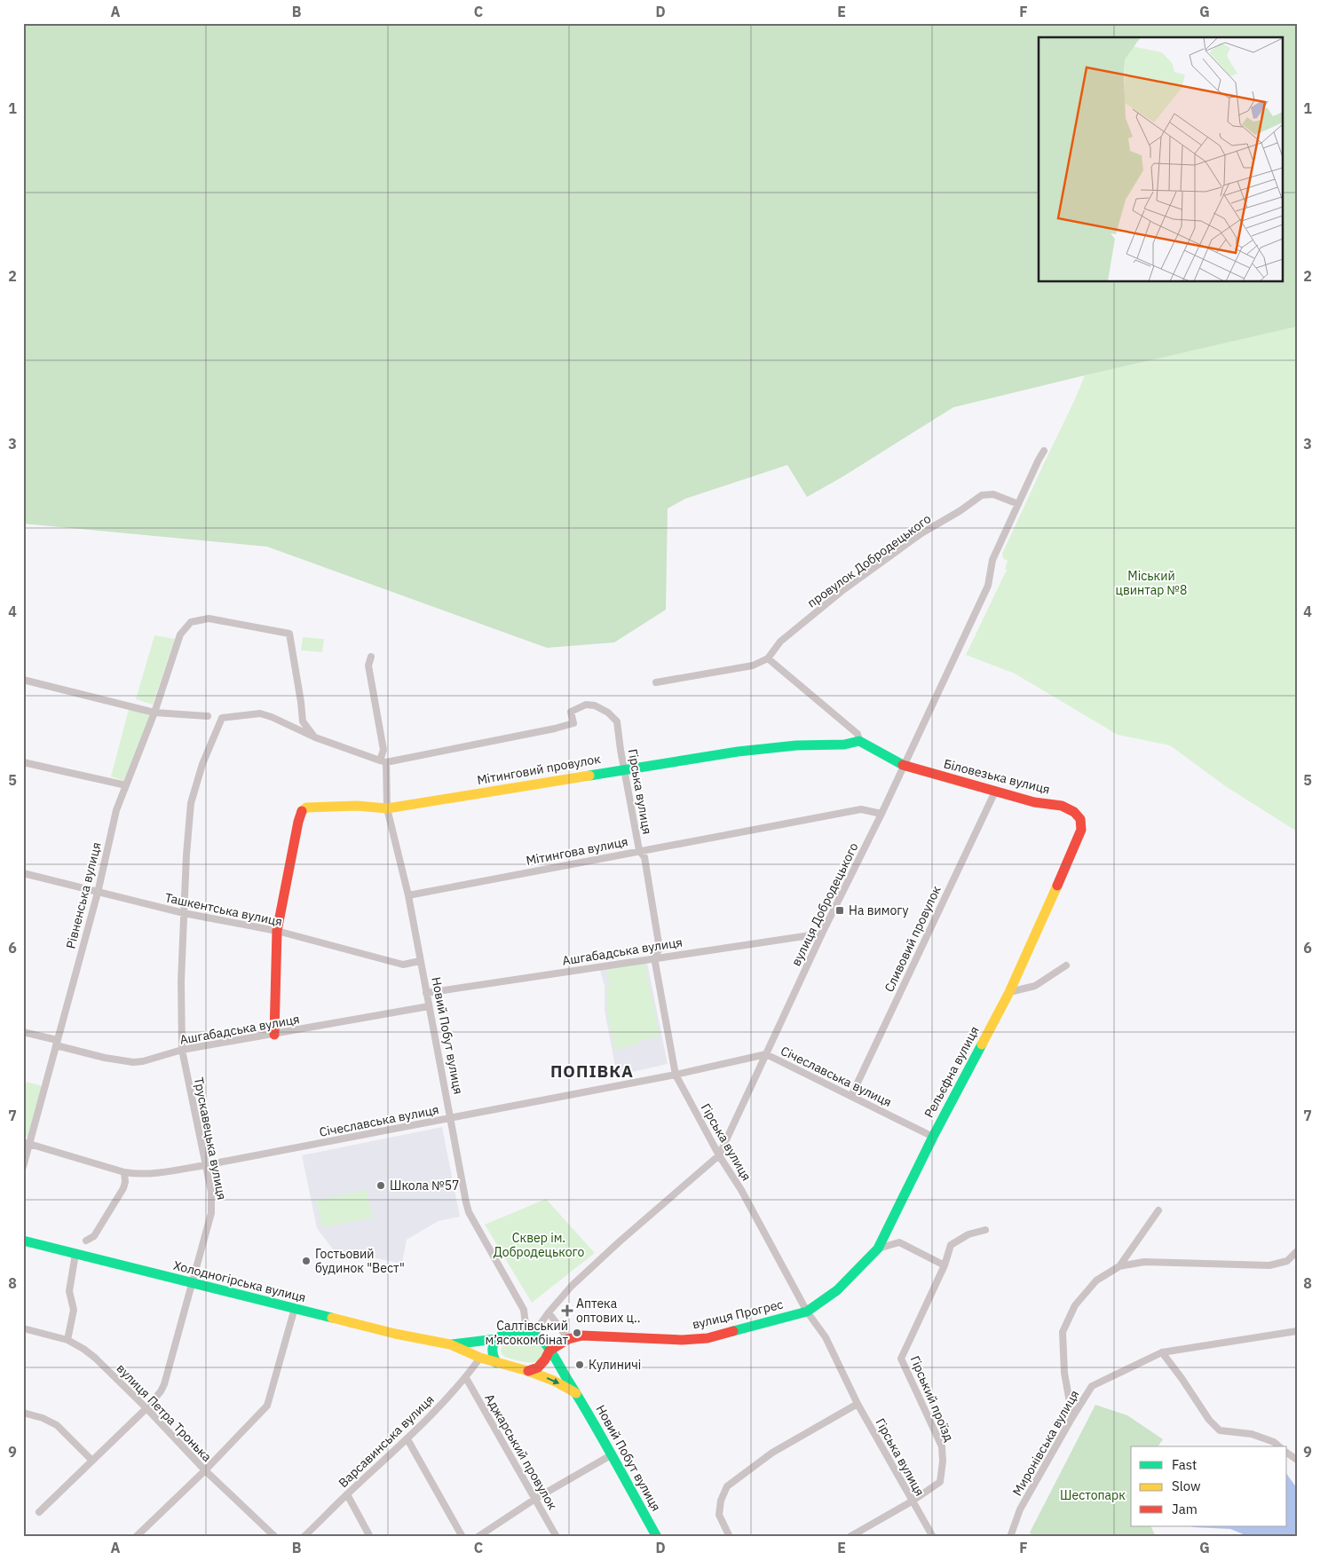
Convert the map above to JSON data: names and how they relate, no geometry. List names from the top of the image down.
{
  "streets": {
    "street": [
      "провулок Добродецького",
      "Мітинговий провулок",
      "Біловезька вулиця",
      "Гірська вулиця",
      "Мітингова вулиця",
      "Рівненська вулиця",
      "вулиця Добродецького",
      "Ташкентська вулиця",
      "Сливовий провулок",
      "Ашгабадська вулиця",
      "Новий Побут вулиця",
      "Рельєфна вулиця",
      "Січеславська вулиця",
      "Трускавецька вулиця",
      "Холодногірська вулиця",
      "вулиця Прогрес",
      "Гірський проїзд",
      "вулиця Петра Тронька",
      "Варсавинська вулиця",
      "Миронівська вулиця",
      "Аджарський провулок"
    ]
  },
  "crossings": [
    ["провулок Добродецького", "вулиця Добродецького"],
    ["Мітинговий провулок", "Біловезька вулиця"],
    ["Мітинговий провулок", "Гірська вулиця"],
    ["Мітинговий провулок", "Ташкентська вулиця"],
    ["Мітинговий провулок", "Новий Побут вулиця"],
    ["Біловезька вулиця", "вулиця Добродецького"],
    ["Біловезька вулиця", "Сливовий провулок"],
    ["Біловезька вулиця", "Рельєфна вулиця"],
    ["Гірська вулиця", "Мітингова вулиця"],
    ["Гірська вулиця", "вулиця Добродецького"],
    ["Гірська вулиця", "Ашгабадська вулиця"],
    ["Гірська вулиця", "Новий Побут вулиця"],
    ["Гірська вулиця", "Рельєфна вулиця"],
    ["Гірська вулиця", "Січеславська вулиця"],
    ["Гірська вулиця", "вулиця Прогрес"],
    ["Гірська вулиця", "Гірський проїзд"],
    ["Мітингова вулиця", "вулиця Добродецького"],
    ["Мітингова вулиця", "Новий Побут вулиця"],
    ["Рівненська вулиця", "Ташкентська вулиця"],
    ["Рівненська вулиця", "Ашгабадська вулиця"],
    ["Рівненська вулиця", "Січеславська вулиця"],
    ["Рівненська вулиця", "Трускавецька вулиця"],
    ["вулиця Добродецького", "Ашгабадська вулиця"],
    ["вулиця Добродецького", "Новий Побут вулиця"],
    ["вулиця Добродецького", "Січеславська вулиця"],
    ["вулиця Добродецького", "Холодногірська вулиця"],
    ["Ташкентська вулиця", "Новий Побут вулиця"],
    ["Ташкентська вулиця", "Трускавецька вулиця"],
    ["Сливовий провулок", "Січеславська вулиця"],
    ["Ашгабадська вулиця", "Новий Побут вулиця"],
    ["Ашгабадська вулиця", "Трускавецька вулиця"],
    ["Новий Побут вулиця", "Січеславська вулиця"],
    ["Новий Побут вулиця", "Холодногірська вулиця"],
    ["Рельєфна вулиця", "Січеславська вулиця"],
    ["Рельєфна вулиця", "вулиця Прогрес"],
    ["Січеславська вулиця", "Трускавецька вулиця"],
    ["Трускавецька вулиця", "Холодногірська вулиця"],
    ["Трускавецька вулиця", "вулиця Петра Тронька"],
    ["Холодногірська вулиця", "Варсавинська вулиця"],
    ["Варсавинська вулиця", "Аджарський провулок"]
  ],
  "districts": ["ПОПІВКА"],
  "parks": ["Міський цвинтар №8", "Сквер ім. Добродецького", "Шестопарк"],
  "places": {
    "transit": ["На вимогу"],
    "other": [
      "Школа №57",
      "Гостьовий будинок \"Вест\"",
      "Салтівський м’ясокомбінат",
      "Кулиничі"
    ],
    "health": ["Аптека оптових ц‥"]
  },
  "legend": ["Fast", "Slow", "Jam"],
  "grid": {
    "columns": [
      "A",
      "B",
      "C",
      "D",
      "E",
      "F",
      "G"
    ],
    "rows": [
      "1",
      "2",
      "3",
      "4",
      "5",
      "6",
      "7",
      "8",
      "9"
    ]
  }
}
